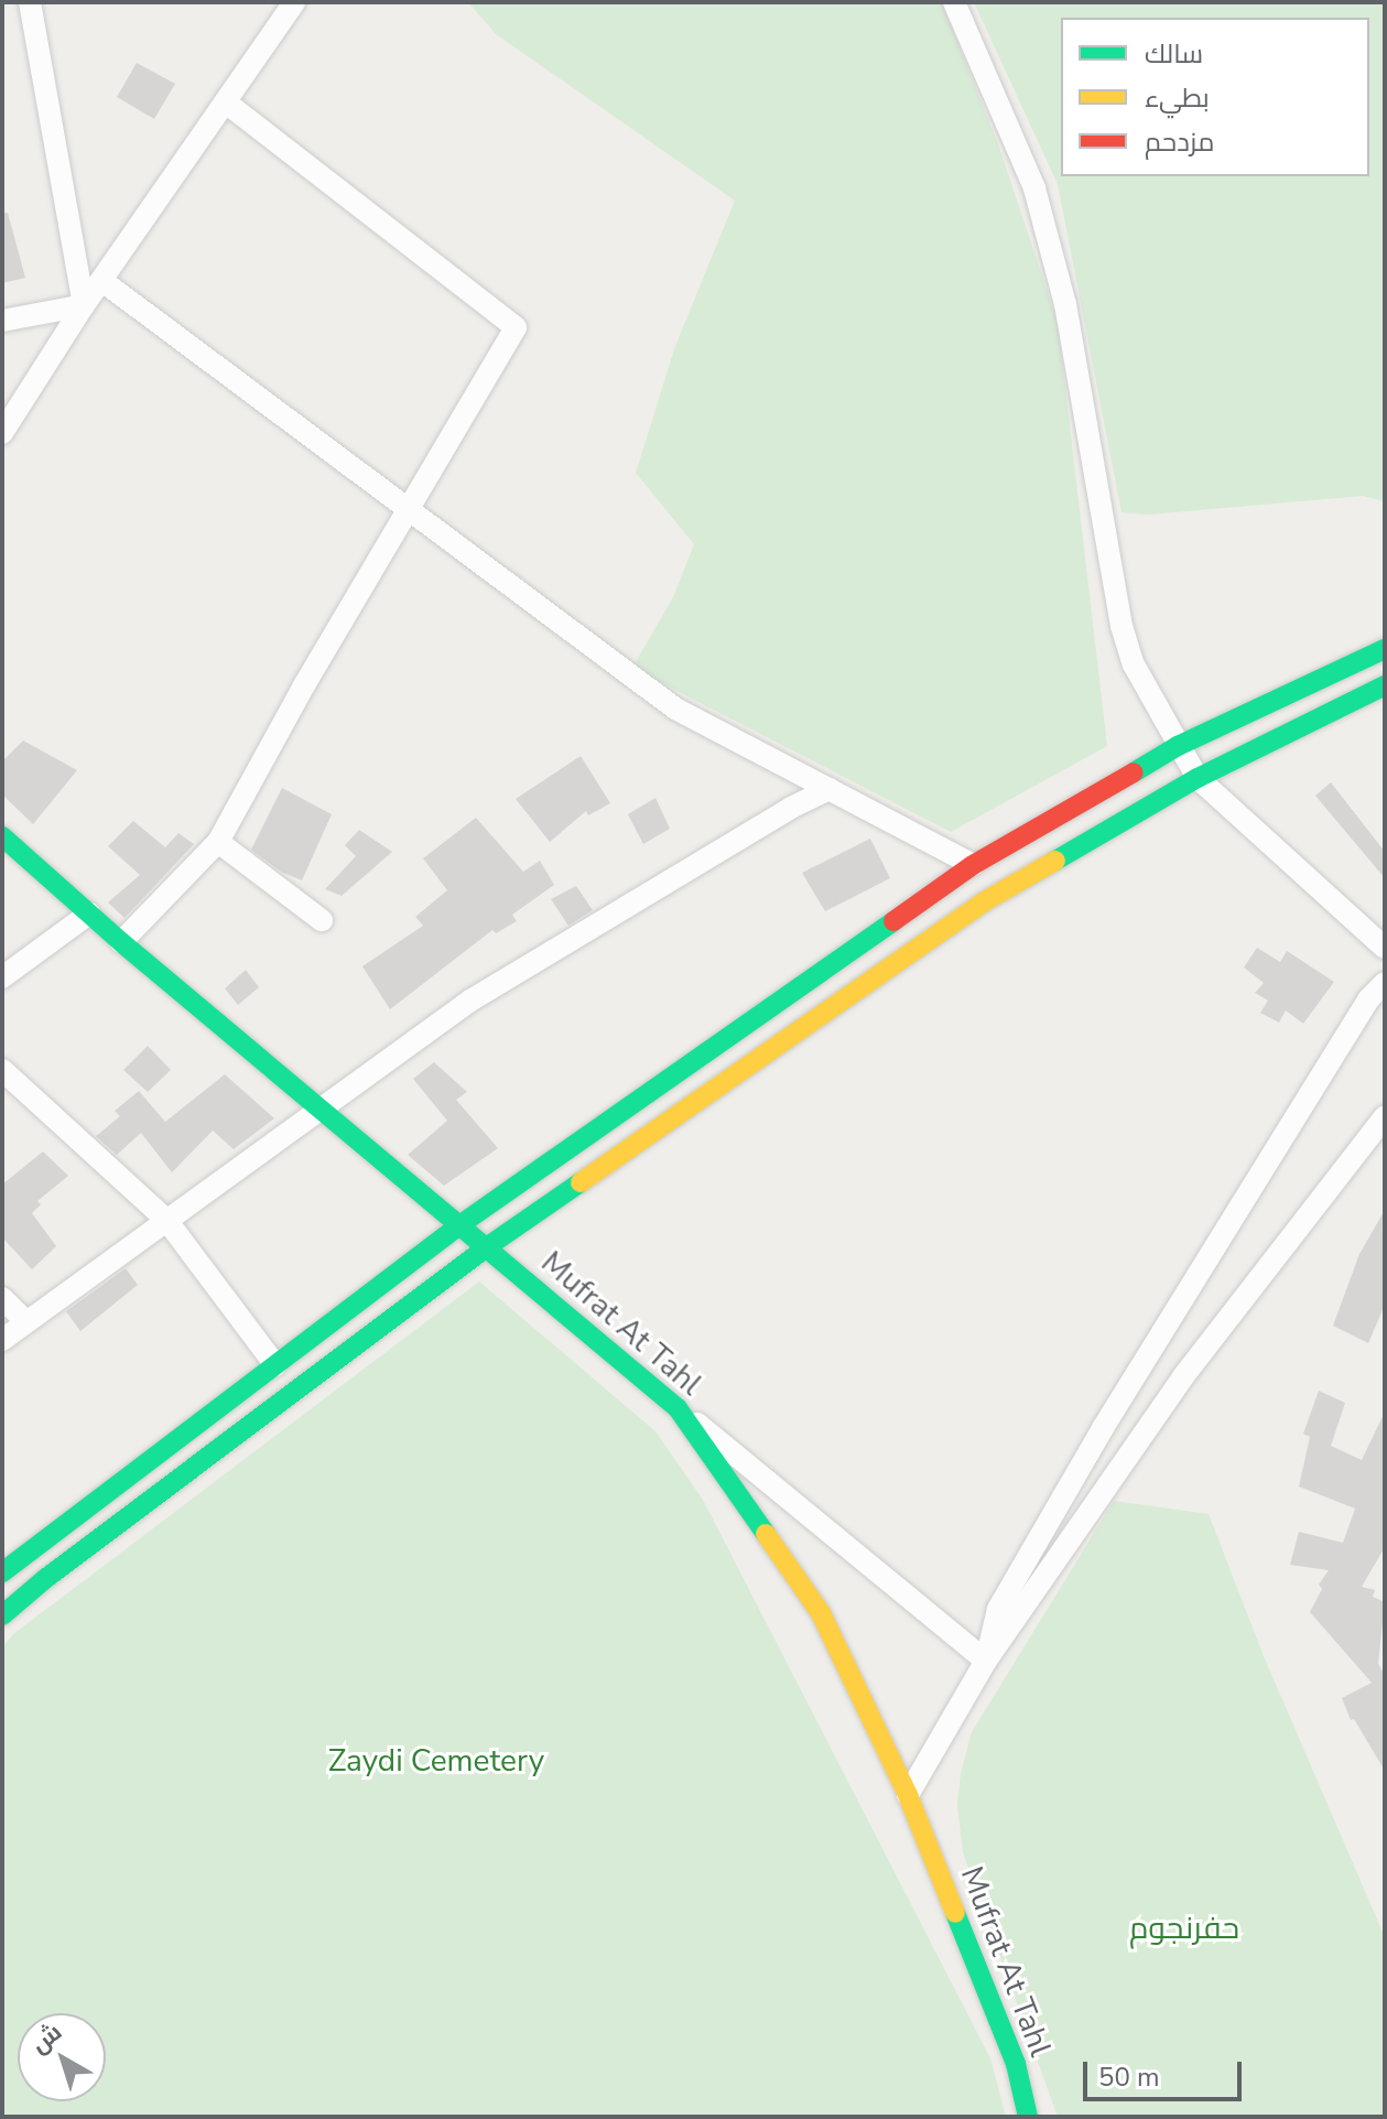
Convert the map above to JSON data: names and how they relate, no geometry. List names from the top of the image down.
{
  "streets": {
    "main road": ["Mufrat At Tahl"]
  },
  "parks": ["Zaydi Cemetery", "حفرنجوم"],
  "legend": ["سالك", "بطيء", "مزدحم"],
  "scale_bar": "50 m",
  "north": "top left"
}
